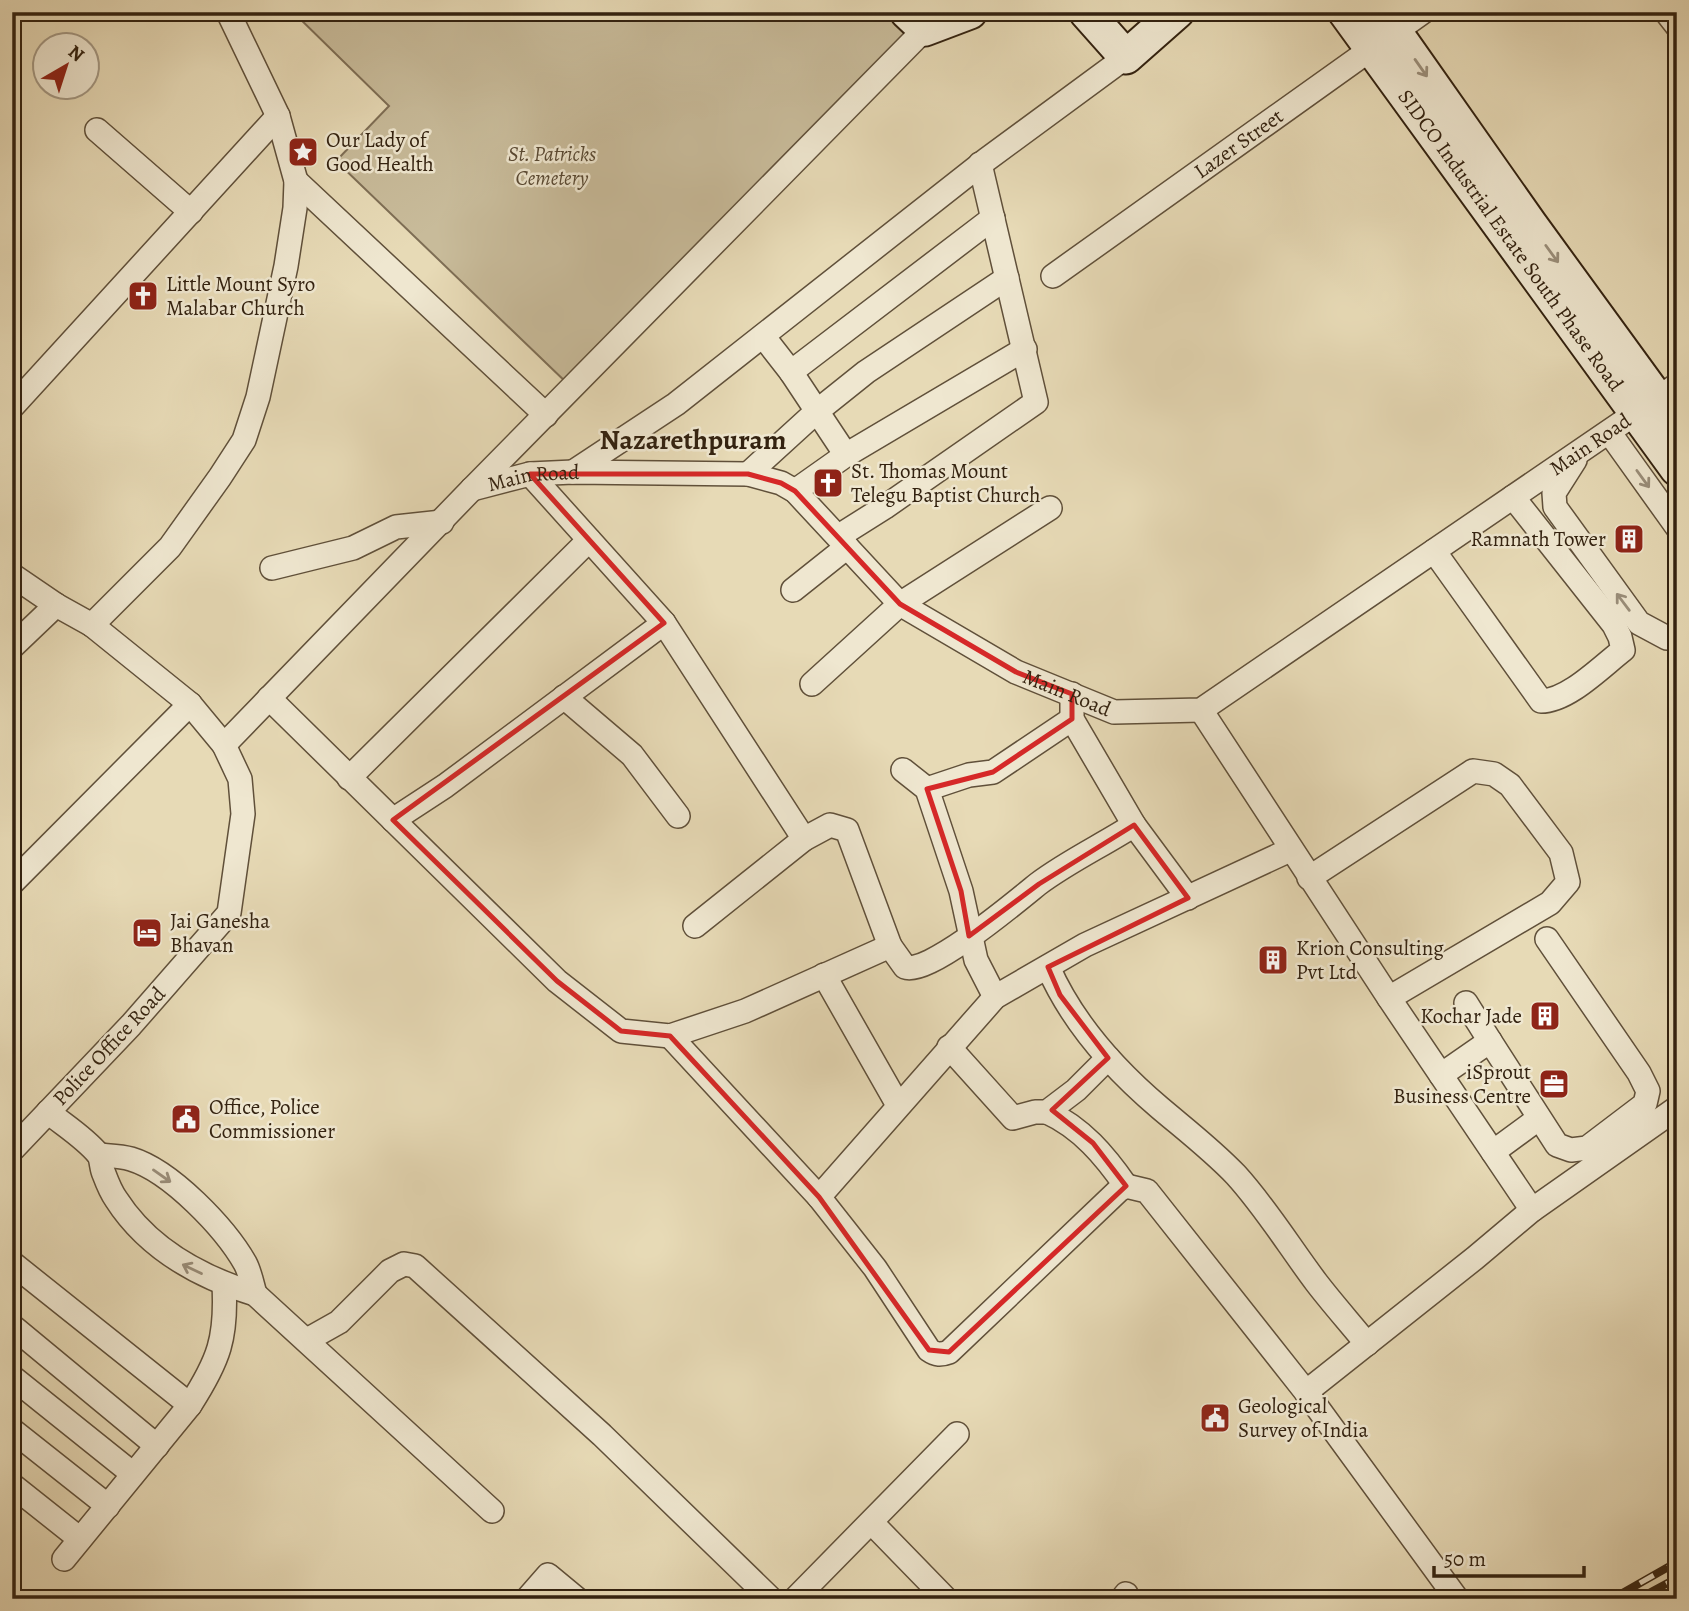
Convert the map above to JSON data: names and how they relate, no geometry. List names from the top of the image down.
{
  "streets": {
    "main road": ["SIDCO Industrial Estate South Phase Road"],
    "street": ["Lazer Street", "Main Road", "Police Office Road"]
  },
  "crossings": [
    ["Lazer Street", "SIDCO Industrial Estate South Phase Road"],
    ["SIDCO Industrial Estate South Phase Road", "Main Road"]
  ],
  "districts": ["Nazarethpuram"],
  "parks": ["St. Patricks Cemetery"],
  "places": {
    "place": ["Our Lady of Good Health"],
    "church": ["Little Mount Syro Malabar Church", "St. Thomas Mount Telegu Baptist Church"],
    "building": ["Ramnath Tower", "Krion Consulting Pvt Ltd", "Kochar Jade"],
    "hotel": ["Jai Ganesha Bhavan"],
    "office": ["iSprout Business Centre"],
    "public building": ["Office, Police Commissioner", "Geological Survey of India"]
  },
  "scale_bar": "50 m",
  "north": "top right"
}
